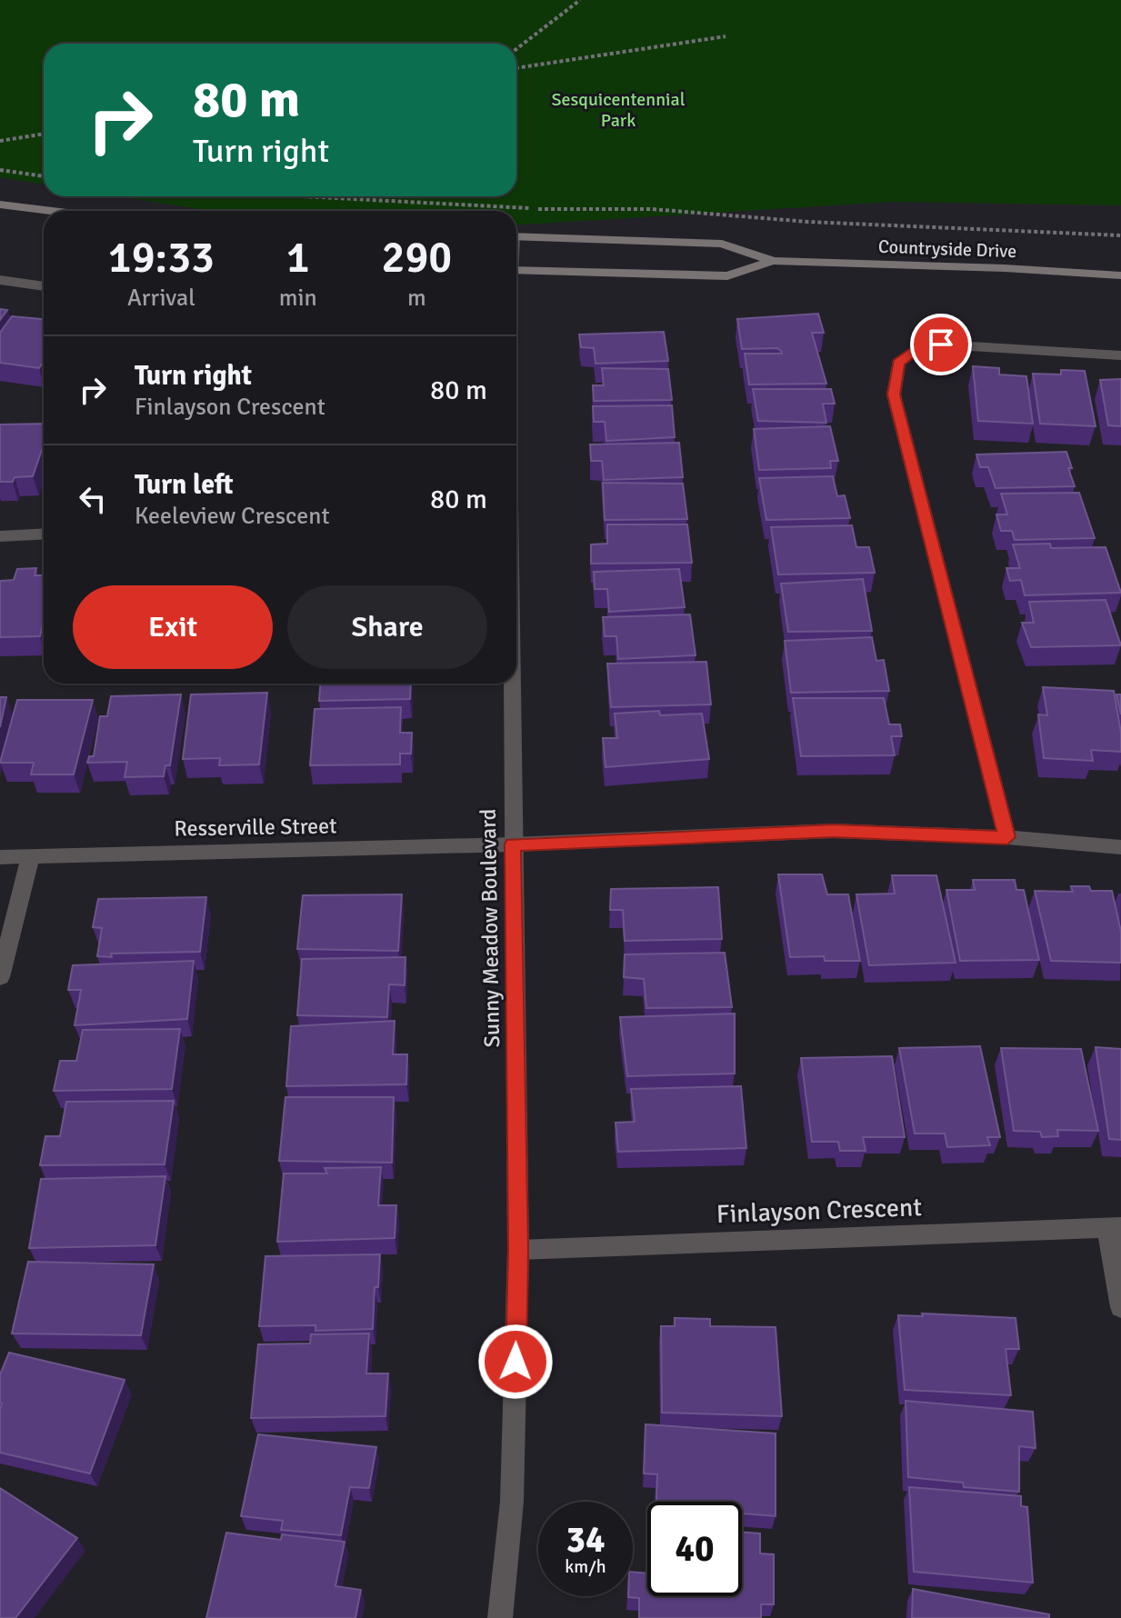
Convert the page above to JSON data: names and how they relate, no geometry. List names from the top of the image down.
{
  "streets": {
    "main road": ["Countryside Drive"],
    "street": ["Resserville Street", "Sunny Meadow Boulevard", "Finlayson Crescent"]
  },
  "crossings": [
    ["Resserville Street", "Sunny Meadow Boulevard"],
    ["Sunny Meadow Boulevard", "Finlayson Crescent"]
  ],
  "parks": ["Sesquicentennial Park"],
  "page": {
    "turn": ["80 m", "Turn right"],
    "eta": [
      "19:33",
      "Arrival",
      "1",
      "min",
      "290",
      "m"
    ],
    "list": [
      {
        "name": "Turn right",
        "note": "Finlayson Crescent",
        "value": "80 m"
      },
      {
        "name": "Turn left",
        "note": "Keeleview Crescent",
        "value": "80 m"
      }
    ],
    "buttons": ["Exit", "Share"],
    "speed": "34 km/h",
    "limit": "40"
  }
}
